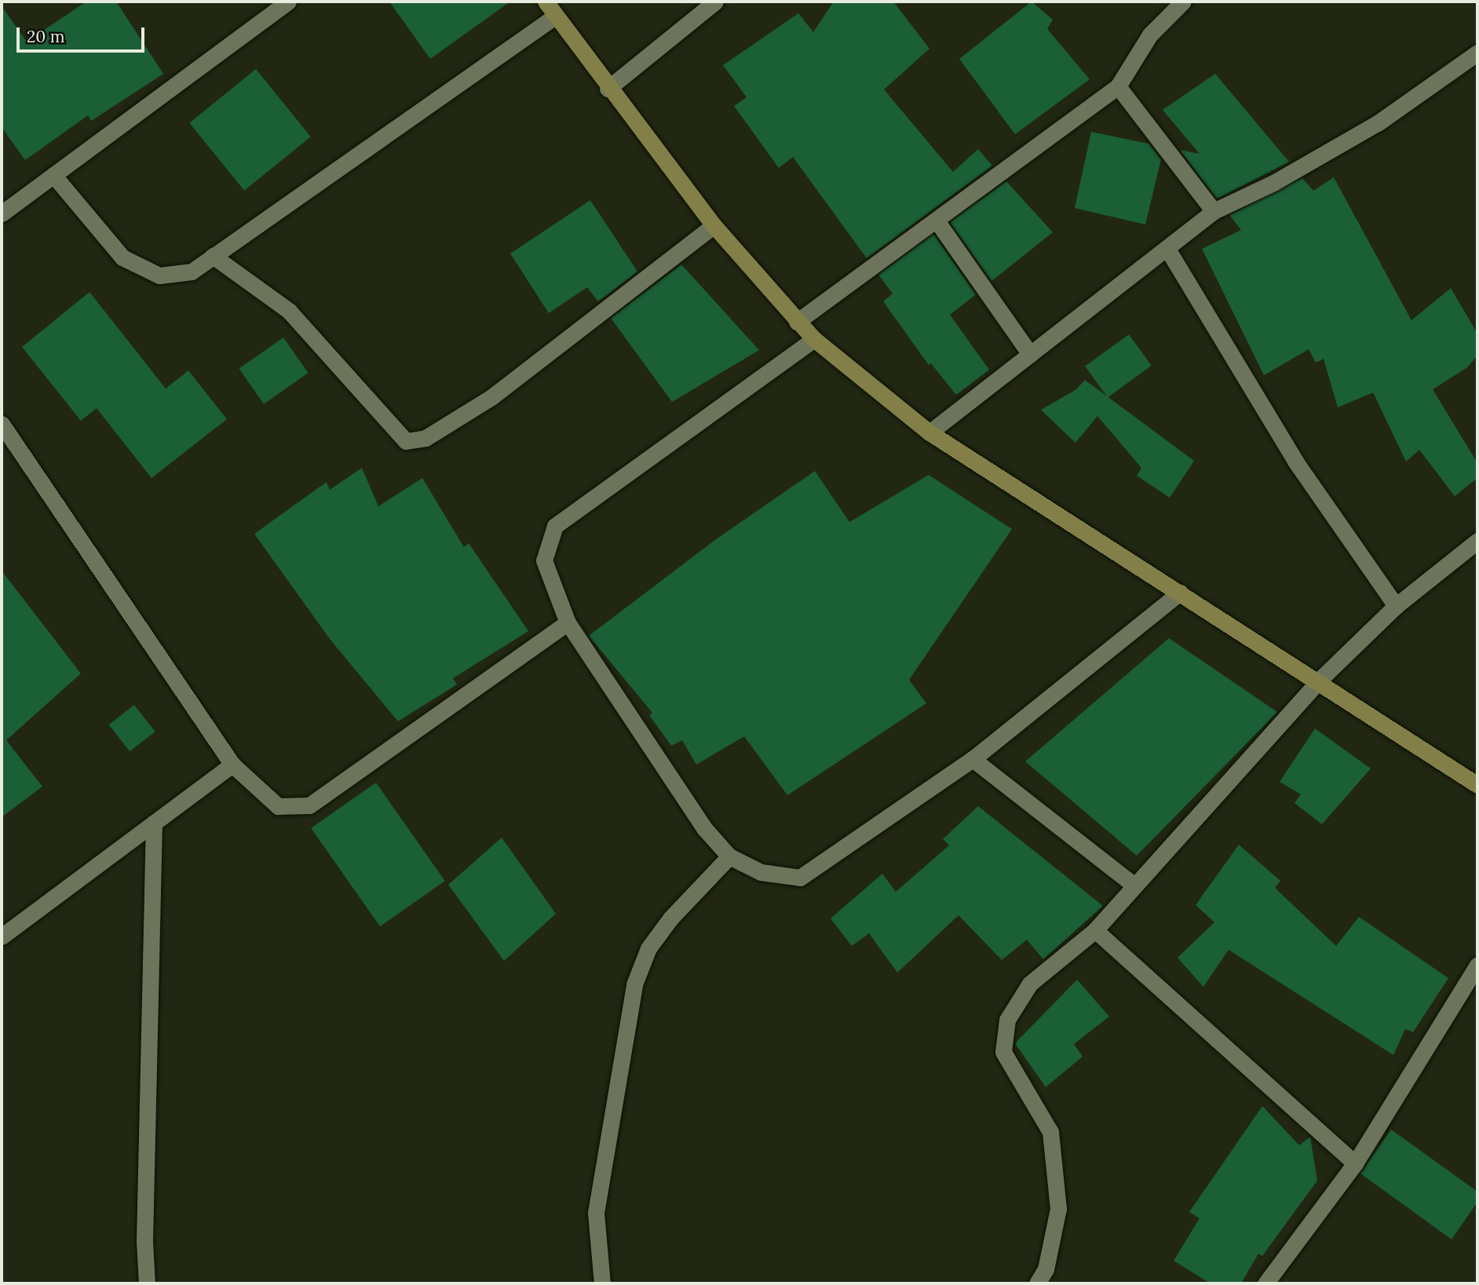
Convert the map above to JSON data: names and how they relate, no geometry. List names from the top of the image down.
{
  "scale_bar": "20 m"
}
